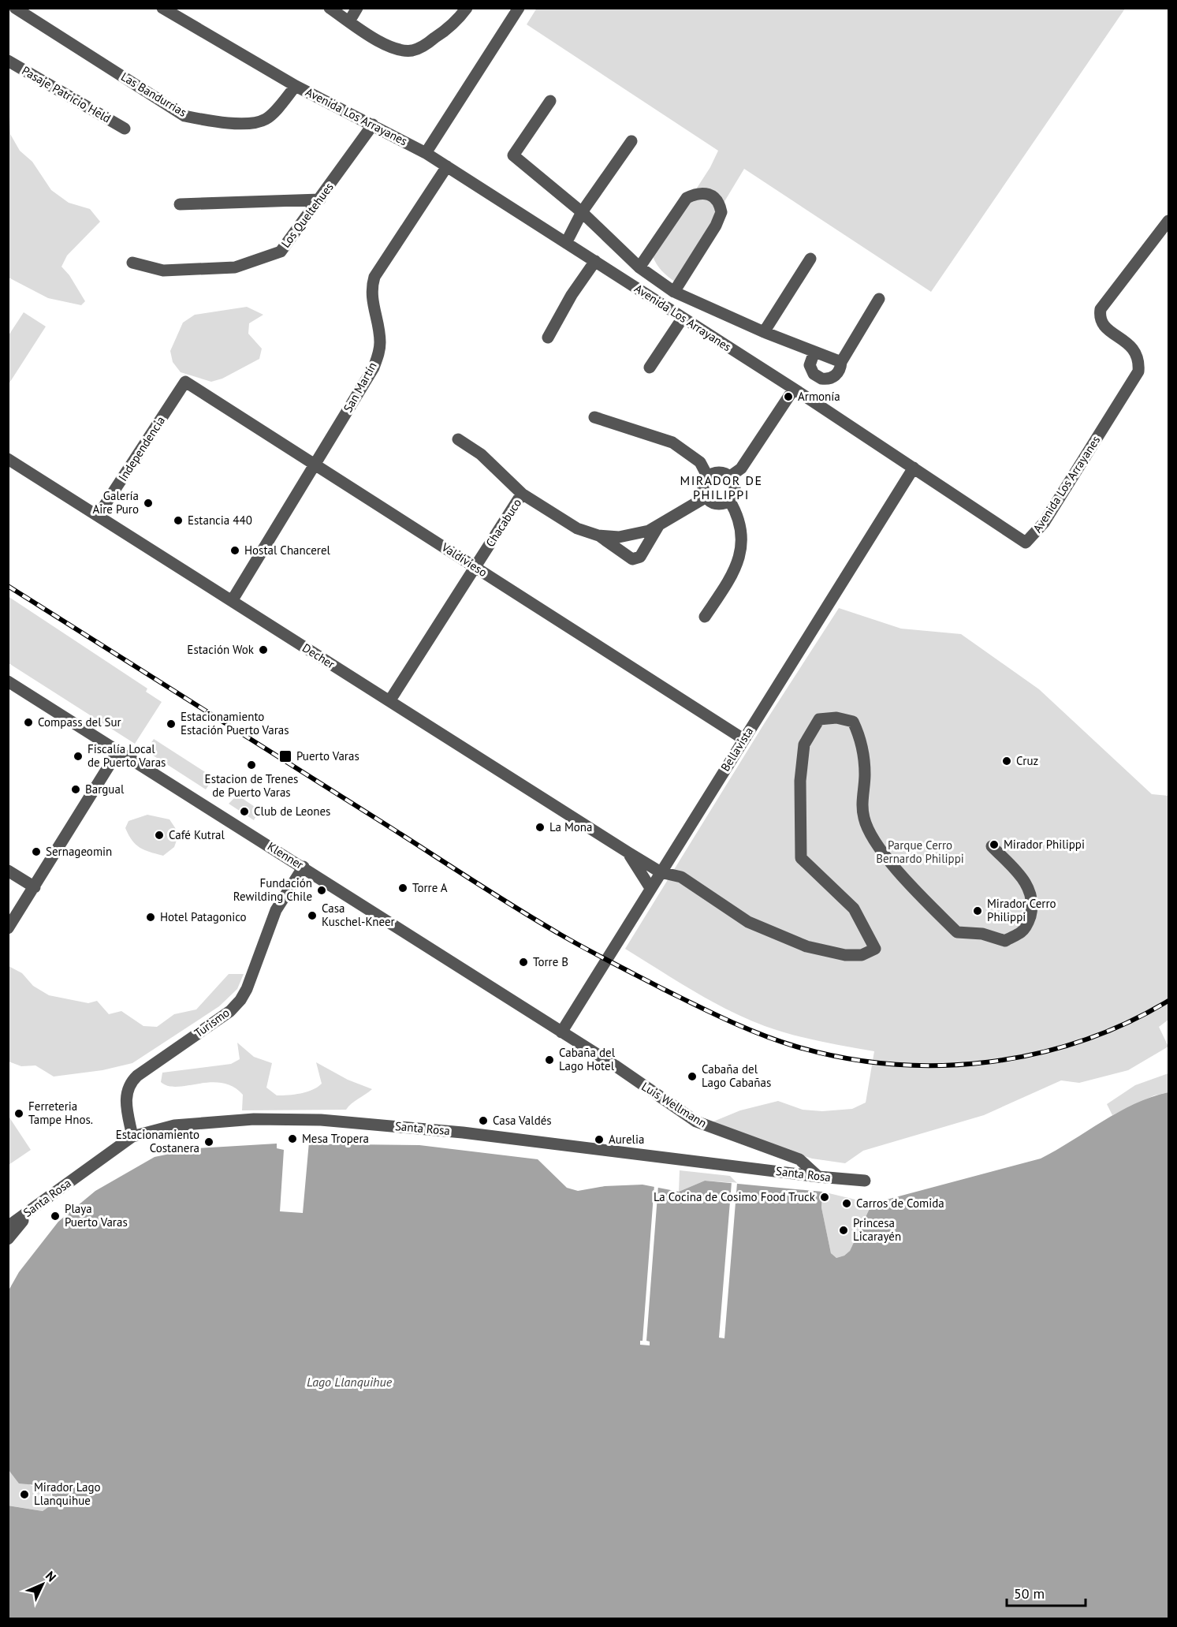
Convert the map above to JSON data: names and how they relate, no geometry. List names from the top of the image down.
{
  "streets": {
    "street": [
      "Pasaje Patricio Held",
      "Las Bandurrias",
      "Avenida Los Arrayanes",
      "Los Queltehues",
      "San Martín",
      "Independencia",
      "Chacabuco",
      "Valdivieso",
      "Decher",
      "Bellavista",
      "Klenner",
      "Turismo",
      "Luis Wellmann",
      "Santa Rosa"
    ]
  },
  "crossings": [
    ["Las Bandurrias", "Avenida Los Arrayanes"],
    ["Avenida Los Arrayanes", "Los Queltehues"],
    ["Avenida Los Arrayanes", "San Martín"],
    ["Avenida Los Arrayanes", "Bellavista"],
    ["San Martín", "Valdivieso"],
    ["San Martín", "Decher"],
    ["Independencia", "Valdivieso"],
    ["Independencia", "Decher"],
    ["Chacabuco", "Valdivieso"],
    ["Chacabuco", "Decher"],
    ["Valdivieso", "Bellavista"],
    ["Decher", "Bellavista"],
    ["Bellavista", "Klenner"],
    ["Bellavista", "Luis Wellmann"],
    ["Klenner", "Turismo"],
    ["Klenner", "Luis Wellmann"],
    ["Turismo", "Santa Rosa"],
    ["Luis Wellmann", "Santa Rosa"]
  ],
  "districts": ["MIRADOR DE PHILIPPI"],
  "water": ["Lago Llanquihue"],
  "parks": ["Parque Cerro Bernardo Philippi"],
  "places": {
    "other": [
      "Armonía",
      "Galería Aire Puro",
      "Estancia 440",
      "Hostal Chancerel",
      "Estación Wok",
      "Compass del Sur",
      "Estacionamiento Estación Puerto Varas",
      "Fiscalía Local de Puerto Varas",
      "Cruz",
      "Estacion de Trenes de Puerto Varas",
      "Bargual",
      "Club de Leones",
      "La Mona",
      "Café Kutral",
      "Mirador Philippi",
      "Sernageomin",
      "Torre A",
      "Fundación Rewilding Chile",
      "Mirador Cerro Philippi",
      "Casa Kuschel-Kneer",
      "Hotel Patagonico",
      "Torre B",
      "Cabaña del Lago Hotel",
      "Cabaña del Lago Cabañas",
      "Ferreteria Tampe Hnos.",
      "Casa Valdés",
      "Mesa Tropera",
      "Aurelia",
      "Estacionamiento Costanera",
      "La Cocina de Cosimo Food Truck",
      "Carros de Comida",
      "Playa Puerto Varas",
      "Princesa Licarayén",
      "Mirador Lago Llanquihue"
    ],
    "transit": ["Puerto Varas"]
  },
  "scale_bar": "50 m",
  "north": "top right"
}
